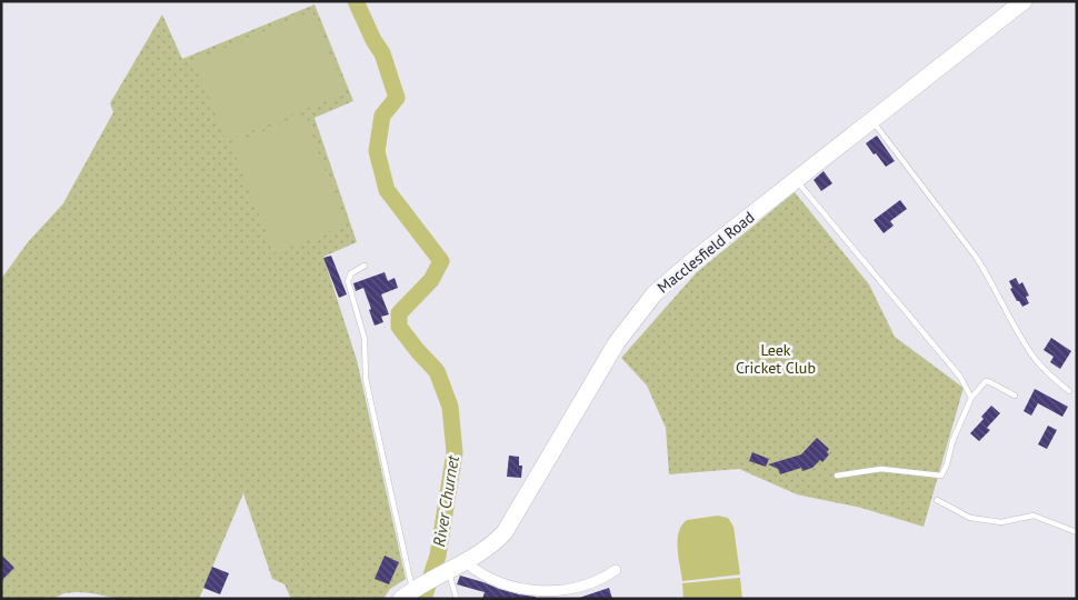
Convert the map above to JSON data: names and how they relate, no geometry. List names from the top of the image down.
{
  "streets": {
    "highway": ["Macclesfield Road"]
  },
  "water": ["River Churnet"],
  "parks": ["Leek Cricket Club"]
}
